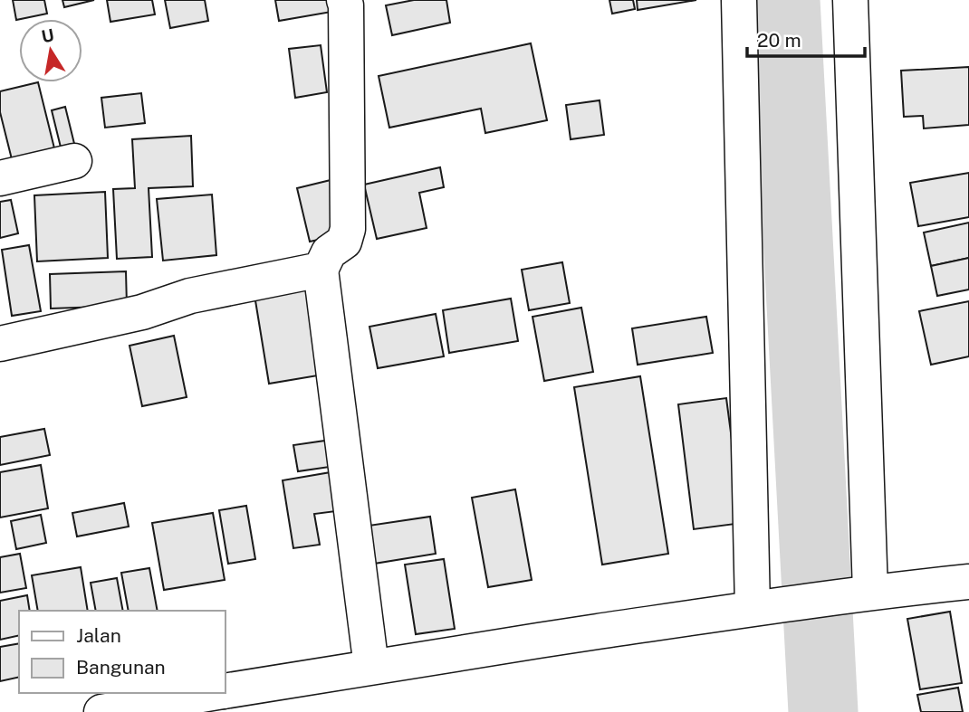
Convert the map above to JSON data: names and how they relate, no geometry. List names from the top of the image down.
{
  "legend": ["Jalan", "Bangunan"],
  "scale_bar": "20 m",
  "north": "top"
}
